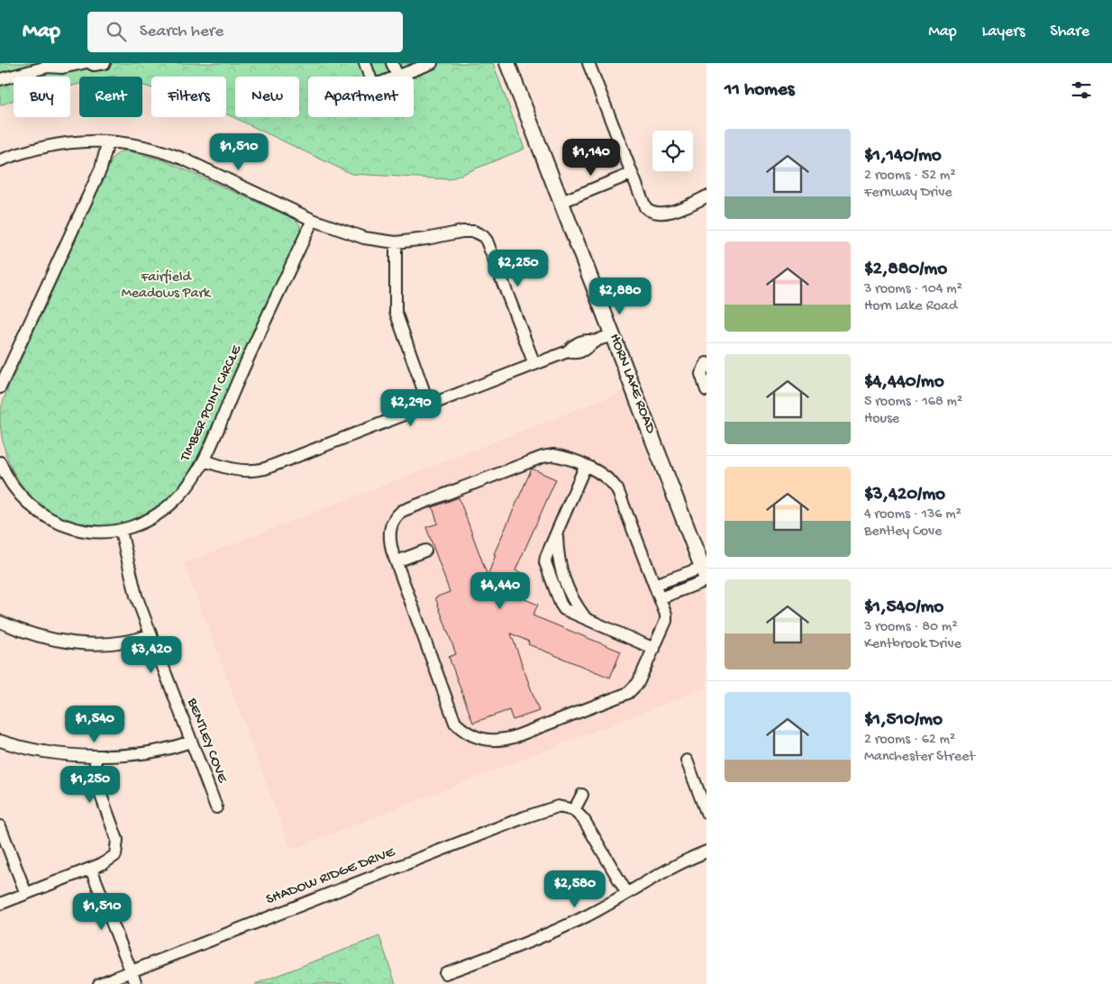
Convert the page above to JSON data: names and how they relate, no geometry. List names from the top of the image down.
{
  "streets": {
    "main road": ["HORN LAKE ROAD"],
    "street": ["TIMBER POINT CIRCLE", "BENTLEY COVE", "SHADOW RIDGE DRIVE"]
  },
  "crossings": [
    ["TIMBER POINT CIRCLE", "BENTLEY COVE"]
  ],
  "parks": ["Fairfield Meadows Park"],
  "page": {
    "header": "Map",
    "search": "Search here",
    "nav": ["Map", "Layers", "Share"],
    "heading": "11 homes",
    "chip": [
      "Buy",
      "Rent",
      "Filters",
      "New",
      "Apartment"
    ],
    "list": [
      {
        "name": "$1,140/mo",
        "note": "2 rooms · 52 m² · Fernway Drive"
      },
      {
        "name": "$2,880/mo",
        "note": "3 rooms · 104 m² · Horn Lake Road"
      },
      {
        "name": "$4,440/mo",
        "note": "5 rooms · 168 m² · House"
      },
      {
        "name": "$3,420/mo",
        "note": "4 rooms · 136 m² · Bentley Cove"
      },
      {
        "name": "$1,540/mo",
        "note": "3 rooms · 80 m² · Kentbrook Drive"
      },
      {
        "name": "$1,510/mo",
        "note": "2 rooms · 62 m² · Manchester Street"
      }
    ],
    "price": [
      "$1,510",
      "$1,140",
      "$2,250",
      "$2,880",
      "$2,290",
      "$4,440",
      "$3,420",
      "$1,540",
      "$1,250",
      "$2,580",
      "$1,510"
    ]
  }
}
